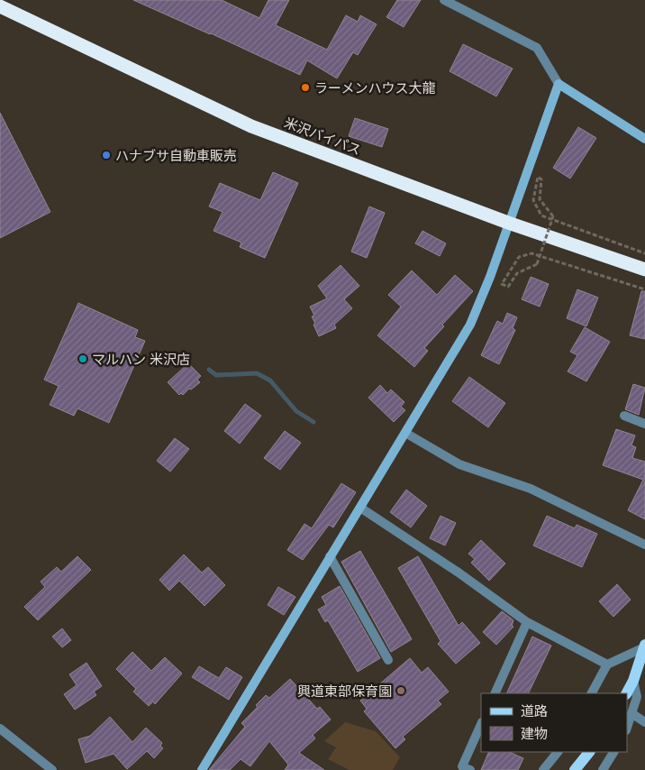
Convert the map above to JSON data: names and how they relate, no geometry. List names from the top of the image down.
{
  "streets": {
    "highway": ["米沢バイパス"]
  },
  "places": [
    "ラーメンハウス大龍",
    "ハナブサ自動車販売",
    "マルハン 米沢店",
    "興道東部保育園"
  ],
  "legend": ["道路", "建物"]
}
